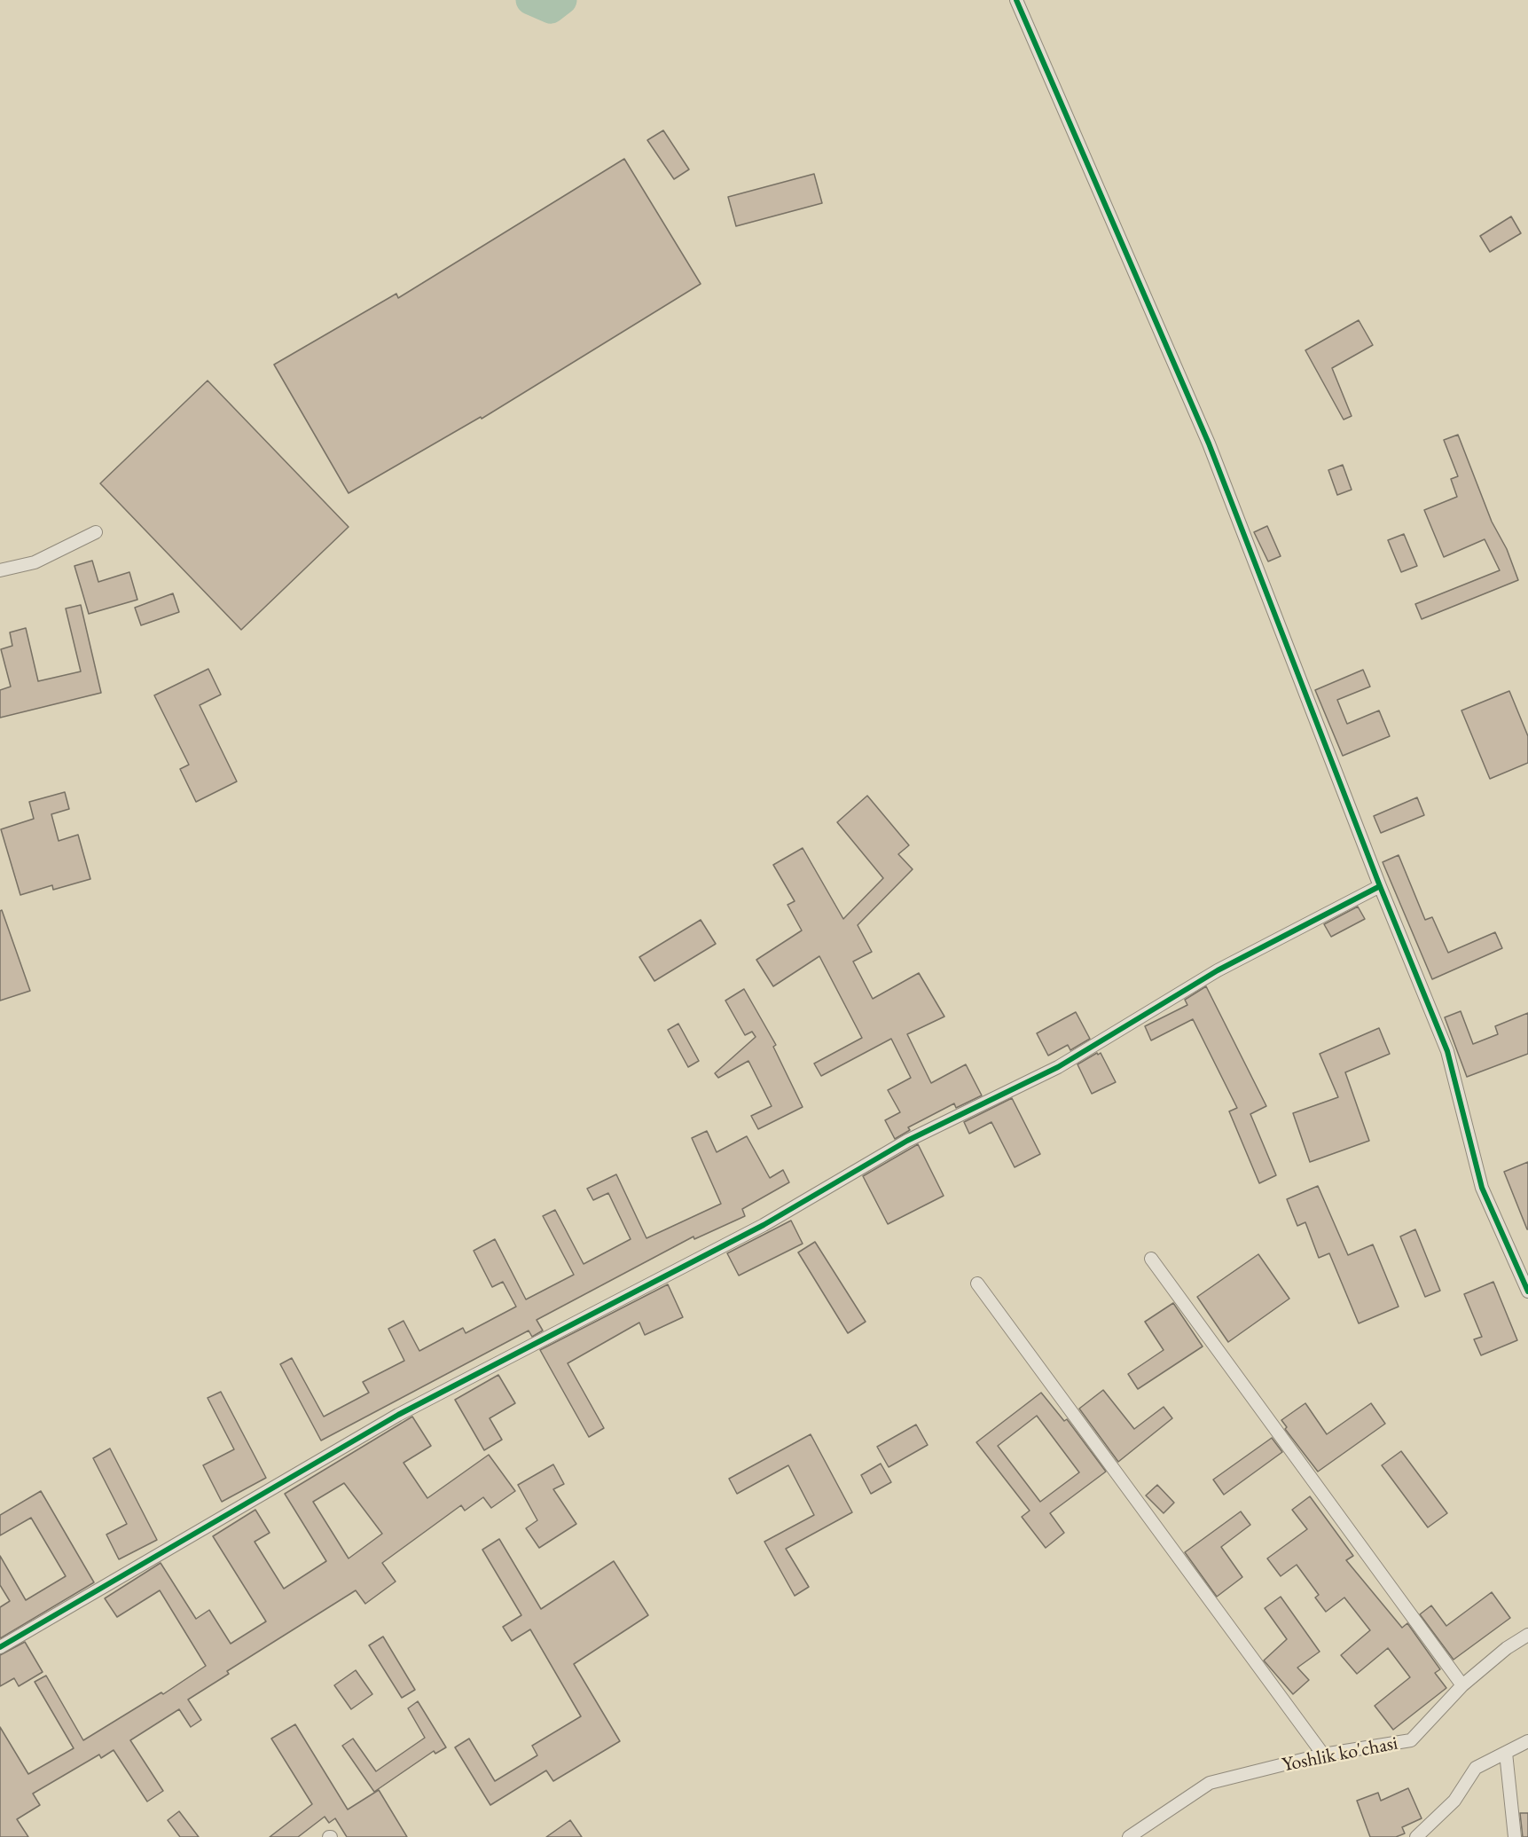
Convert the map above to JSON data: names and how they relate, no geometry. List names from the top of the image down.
{
  "streets": {
    "street": ["Yoshlik ko'chasi"]
  }
}
